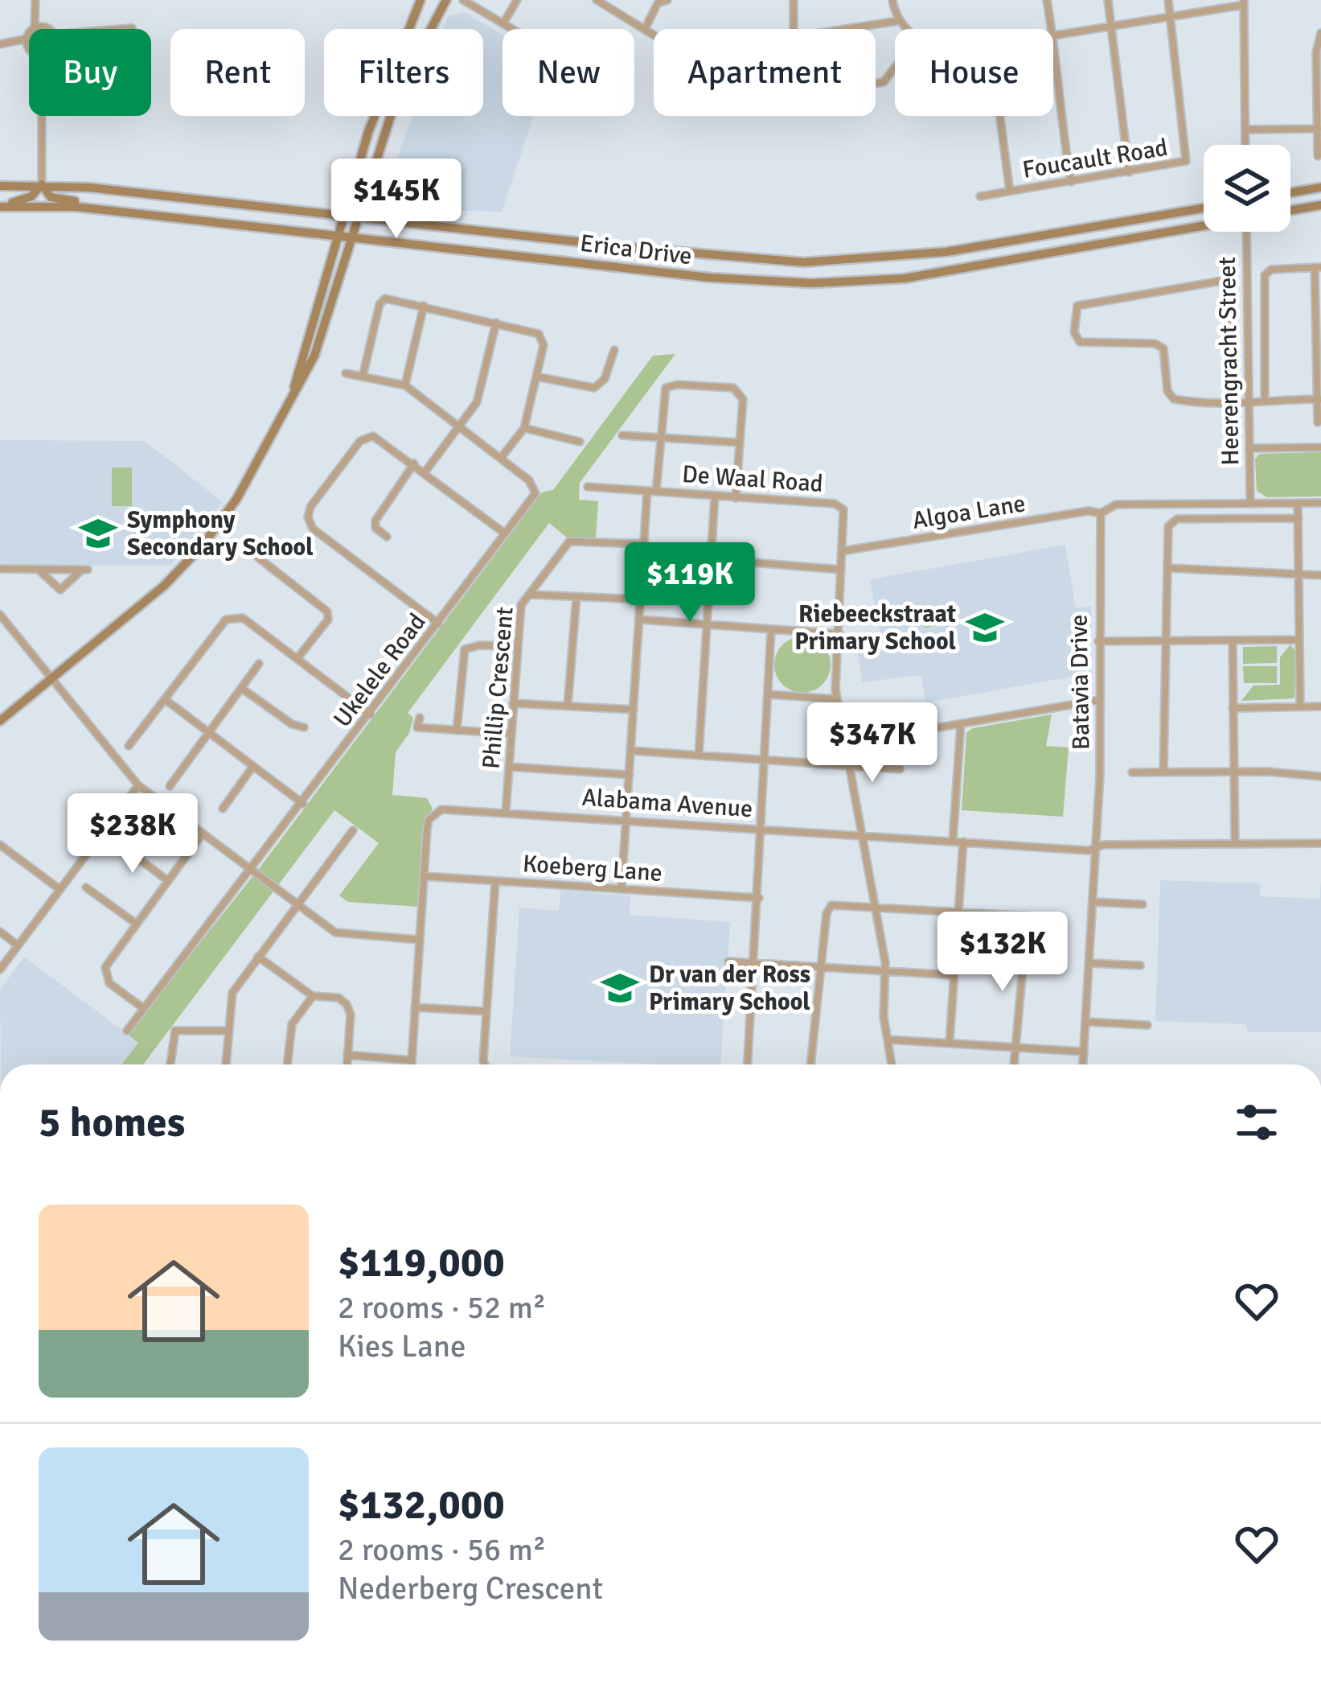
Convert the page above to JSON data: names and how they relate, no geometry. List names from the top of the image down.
{
  "streets": {
    "main road": ["Erica Drive"],
    "street": [
      "Foucault Road",
      "Heerengracht Street",
      "De Waal Road",
      "Algoa Lane",
      "Ukelele Road",
      "Batavia Drive",
      "Phillip Crescent",
      "Alabama Avenue",
      "Koeberg Lane"
    ]
  },
  "crossings": [
    ["De Waal Road", "Algoa Lane"],
    ["De Waal Road", "Alabama Avenue"],
    ["Algoa Lane", "Batavia Drive"],
    ["Batavia Drive", "Alabama Avenue"],
    ["Phillip Crescent", "Alabama Avenue"],
    ["Alabama Avenue", "Koeberg Lane"]
  ],
  "places": {
    "school or university": ["Symphony Secondary School", "Riebeeckstraat Primary School", "Dr van der Ross Primary School"]
  },
  "page": {
    "chip": [
      "Buy",
      "Rent",
      "Filters",
      "New",
      "Apartment",
      "House"
    ],
    "price": [
      "$145K",
      "$119K",
      "$347K",
      "$238K",
      "$132K"
    ],
    "heading": "5 homes",
    "list": [
      {
        "name": "$119,000",
        "note": "2 rooms · 52 m² · Kies Lane"
      },
      {
        "name": "$132,000",
        "note": "2 rooms · 56 m² · Nederberg Crescent"
      }
    ]
  }
}
